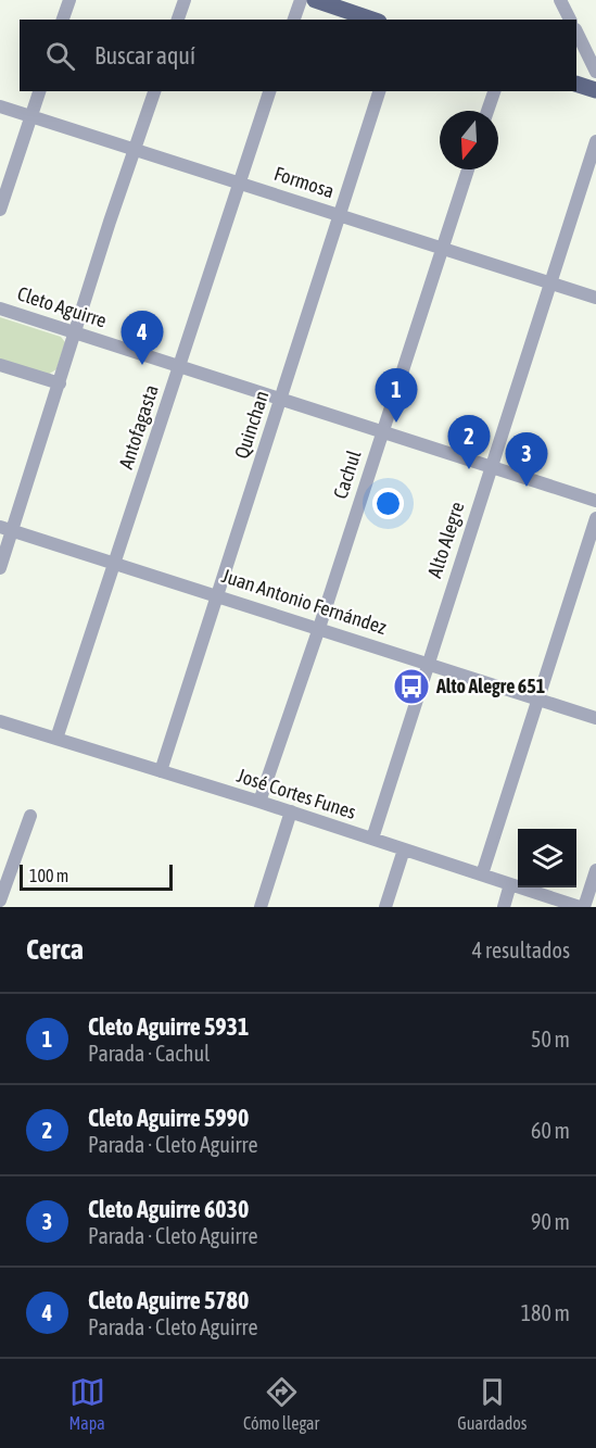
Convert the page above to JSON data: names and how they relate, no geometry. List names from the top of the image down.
{
  "streets": {
    "street": [
      "Formosa",
      "Cleto Aguirre",
      "Quinchan",
      "Antofagasta",
      "Cachul",
      "Alto Alegre",
      "Juan Antonio Fernández",
      "José Cortes Funes"
    ]
  },
  "crossings": [
    ["Formosa", "Quinchan"],
    ["Formosa", "Antofagasta"],
    ["Formosa", "Cachul"],
    ["Formosa", "Alto Alegre"],
    ["Cleto Aguirre", "Quinchan"],
    ["Cleto Aguirre", "Antofagasta"],
    ["Cleto Aguirre", "Cachul"],
    ["Cleto Aguirre", "Alto Alegre"],
    ["Quinchan", "Juan Antonio Fernández"],
    ["Quinchan", "José Cortes Funes"],
    ["Antofagasta", "Juan Antonio Fernández"],
    ["Antofagasta", "José Cortes Funes"],
    ["Cachul", "Juan Antonio Fernández"],
    ["Cachul", "José Cortes Funes"],
    ["Alto Alegre", "Juan Antonio Fernández"],
    ["Alto Alegre", "José Cortes Funes"]
  ],
  "places": {
    "bus stop": ["Alto Alegre 651"]
  },
  "scale_bar": "100 m",
  "north": "bottom",
  "page": {
    "search": "Buscar aquí",
    "pins": [
      "4",
      "1",
      "2",
      "3"
    ],
    "scale": "100 m",
    "heading": ["Cerca", "4 resultados"],
    "list": [
      {
        "mark": "1",
        "name": "Cleto Aguirre 5931",
        "note": "Parada · Cachul",
        "value": "50 m"
      },
      {
        "mark": "2",
        "name": "Cleto Aguirre 5990",
        "note": "Parada · Cleto Aguirre",
        "value": "60 m"
      },
      {
        "mark": "3",
        "name": "Cleto Aguirre 6030",
        "note": "Parada · Cleto Aguirre",
        "value": "90 m"
      },
      {
        "mark": "4",
        "name": "Cleto Aguirre 5780",
        "note": "Parada · Cleto Aguirre",
        "value": "180 m"
      }
    ],
    "nav": ["Mapa", "Cómo llegar", "Guardados"]
  }
}
